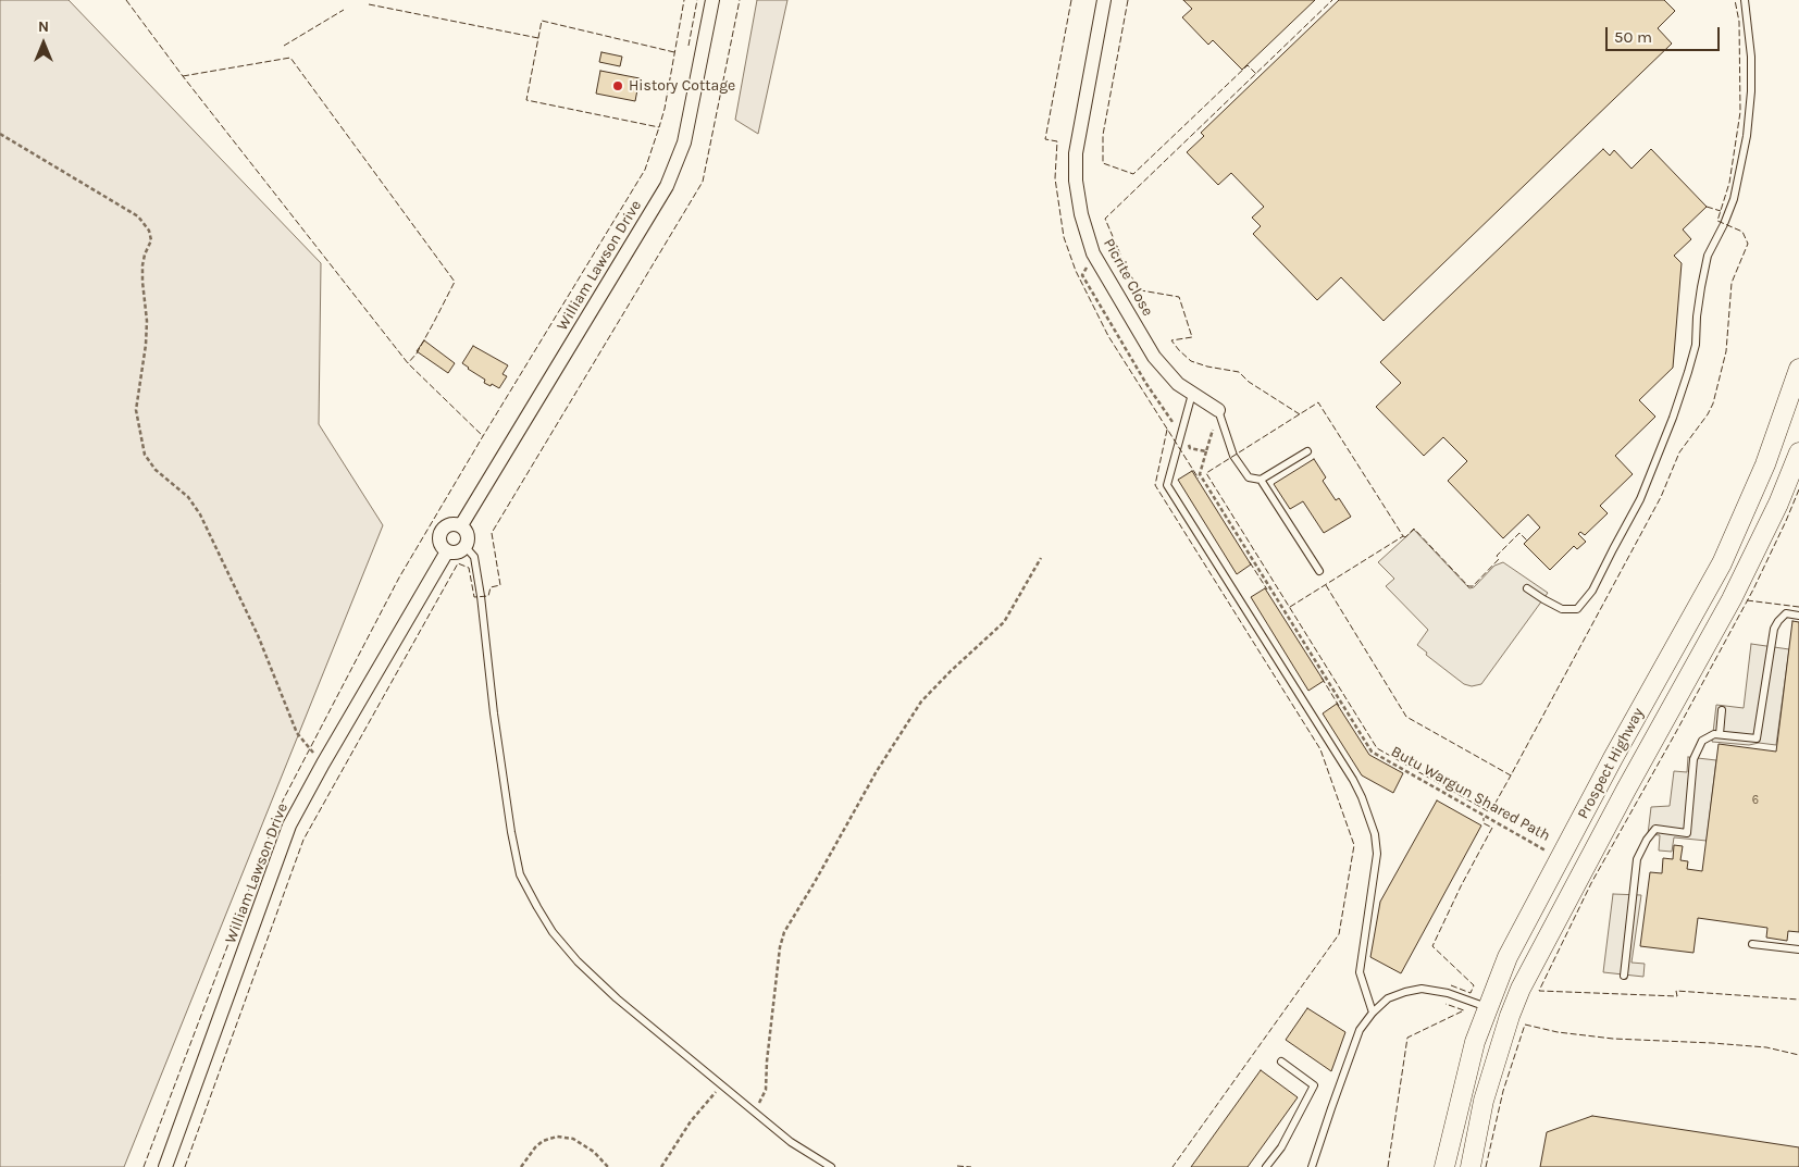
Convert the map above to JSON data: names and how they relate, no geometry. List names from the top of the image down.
{
  "streets": {
    "main road": ["Prospect Highway"],
    "street": ["William Lawson Drive", "Picrite Close"],
    "path": ["Butu Wargun Shared Path"]
  },
  "places": ["History Cottage"],
  "house_numbers": ["6"],
  "scale_bar": "50 m",
  "north": "top"
}
